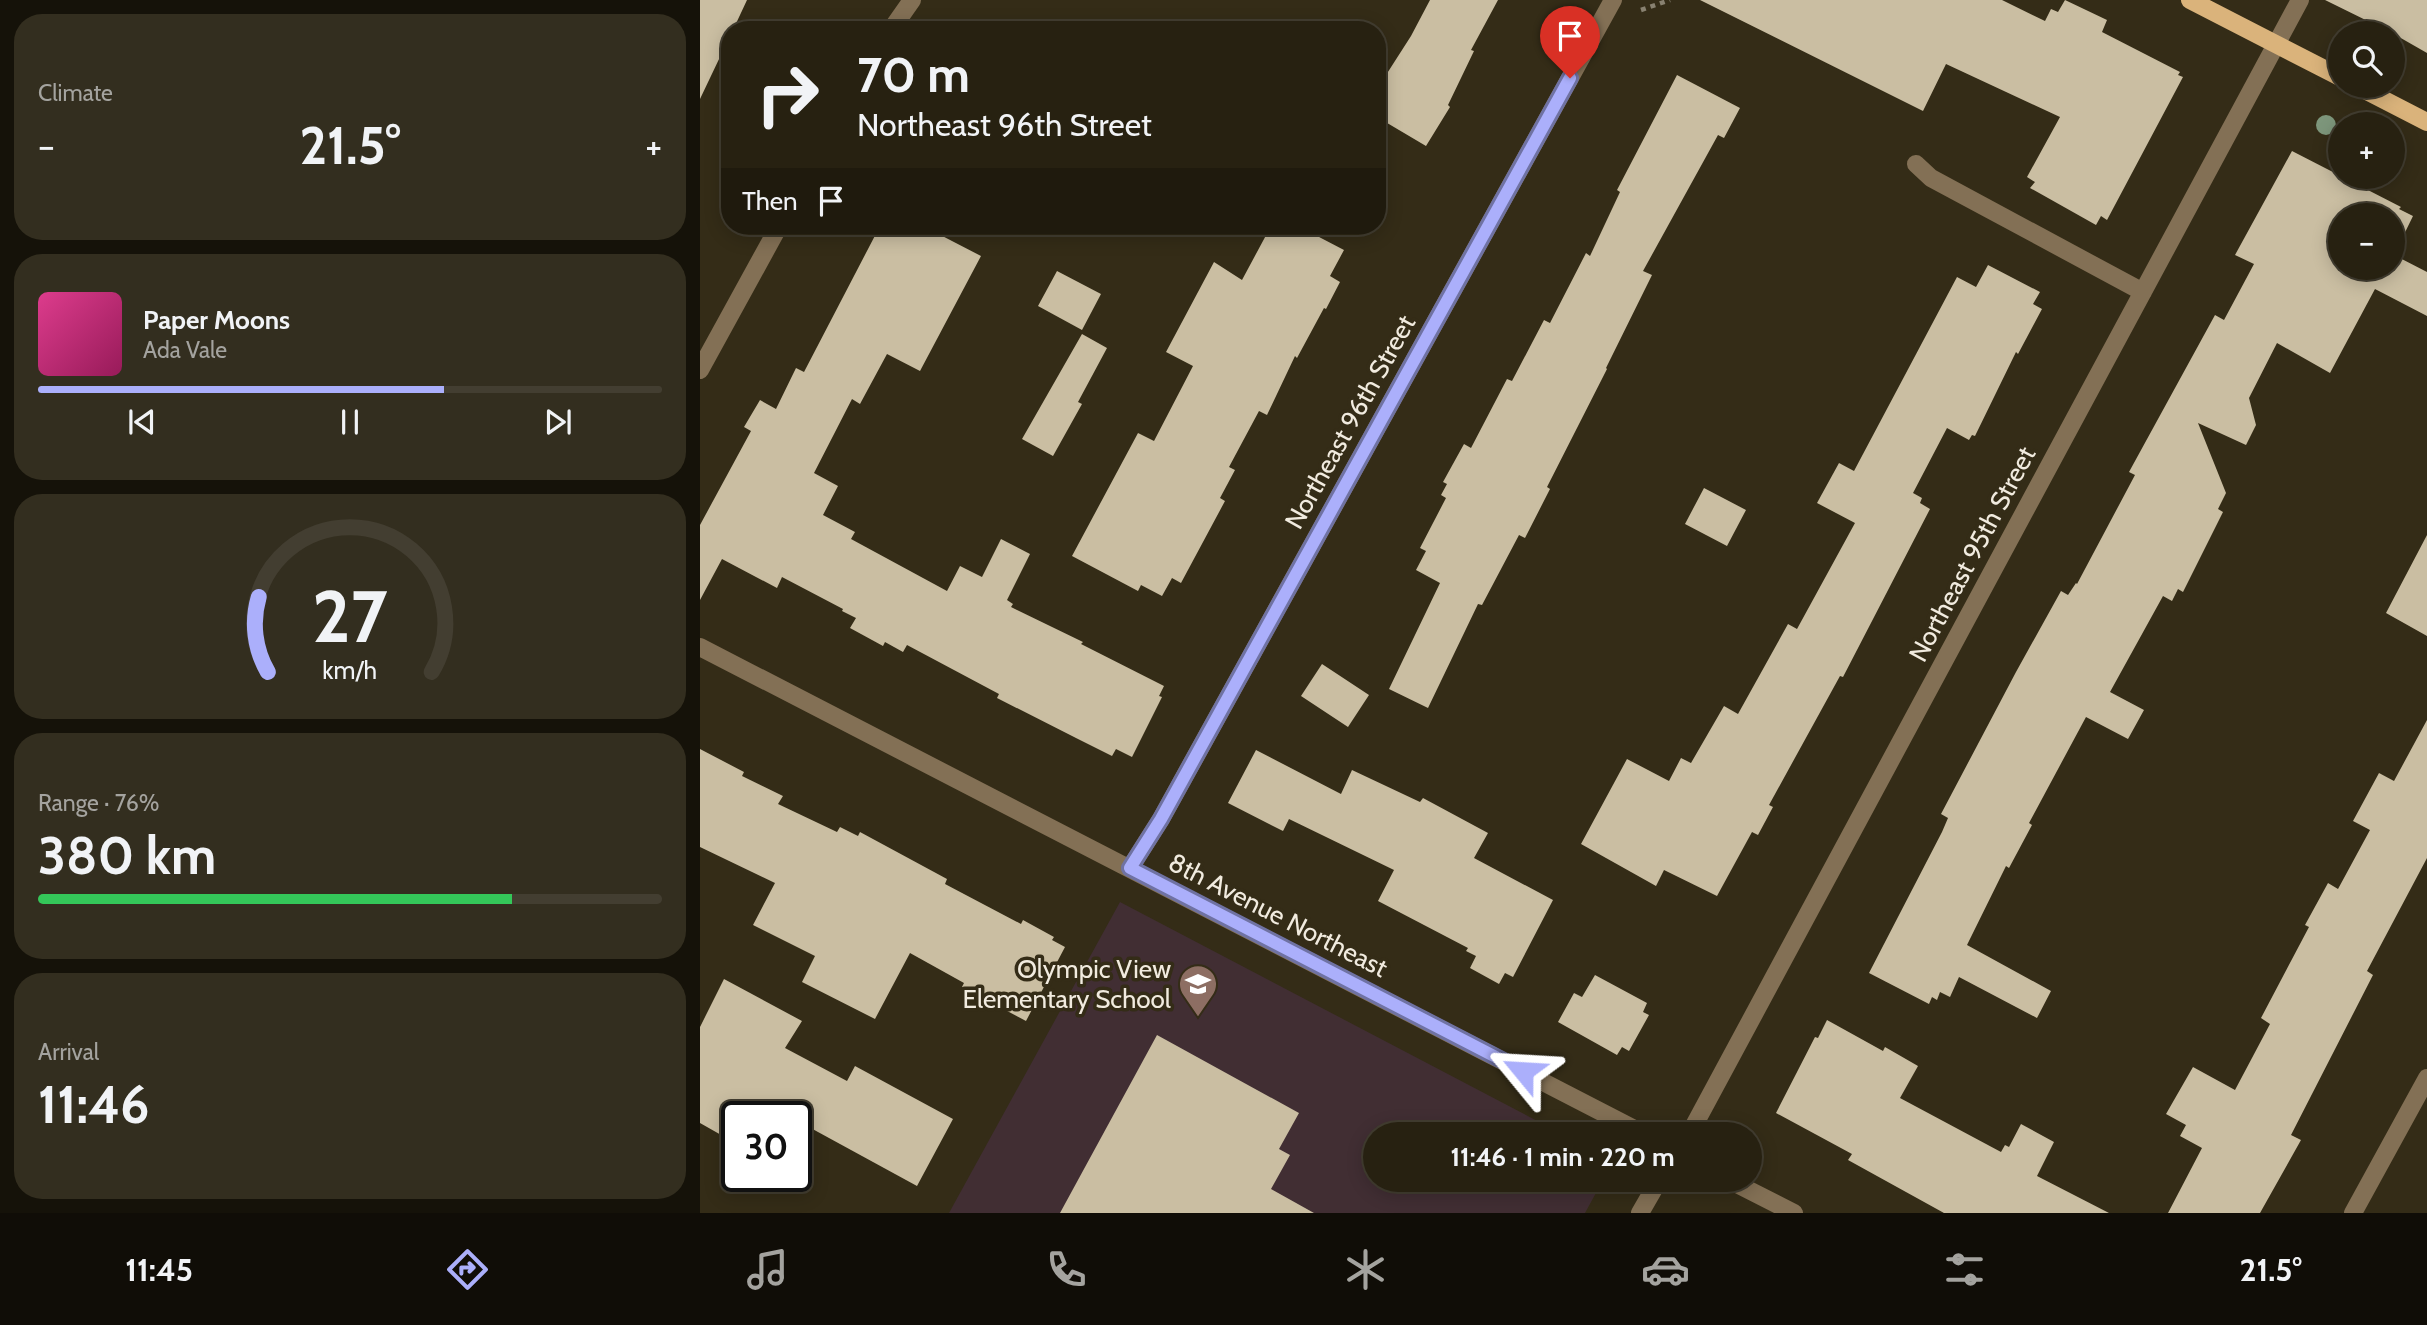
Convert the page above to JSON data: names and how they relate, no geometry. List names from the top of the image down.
{
  "streets": {
    "street": ["Northeast 96th Street", "Northeast 95th Street", "8th Avenue Northeast"]
  },
  "crossings": [
    ["Northeast 96th Street", "8th Avenue Northeast"]
  ],
  "places": {
    "school or university": ["Olympic View Elementary School"]
  },
  "page": {
    "tile": [
      "Climate",
      ["Range · 76%", "380 km"],
      ["Arrival", "11:46"]
    ],
    "map_buttons": ["+", "−"],
    "turn": ["70 m", "Northeast 96th Street"],
    "heat": ["−", "21.5°", "+"],
    "then": "Then",
    "song": ["Paper Moons", "Ada Vale"],
    "limit": "30",
    "trip": "11:46 · 1 min · 220 m",
    "tabs": ["11:45", "21.5°"],
    "gauge": ["27", "km/h"]
  }
}
